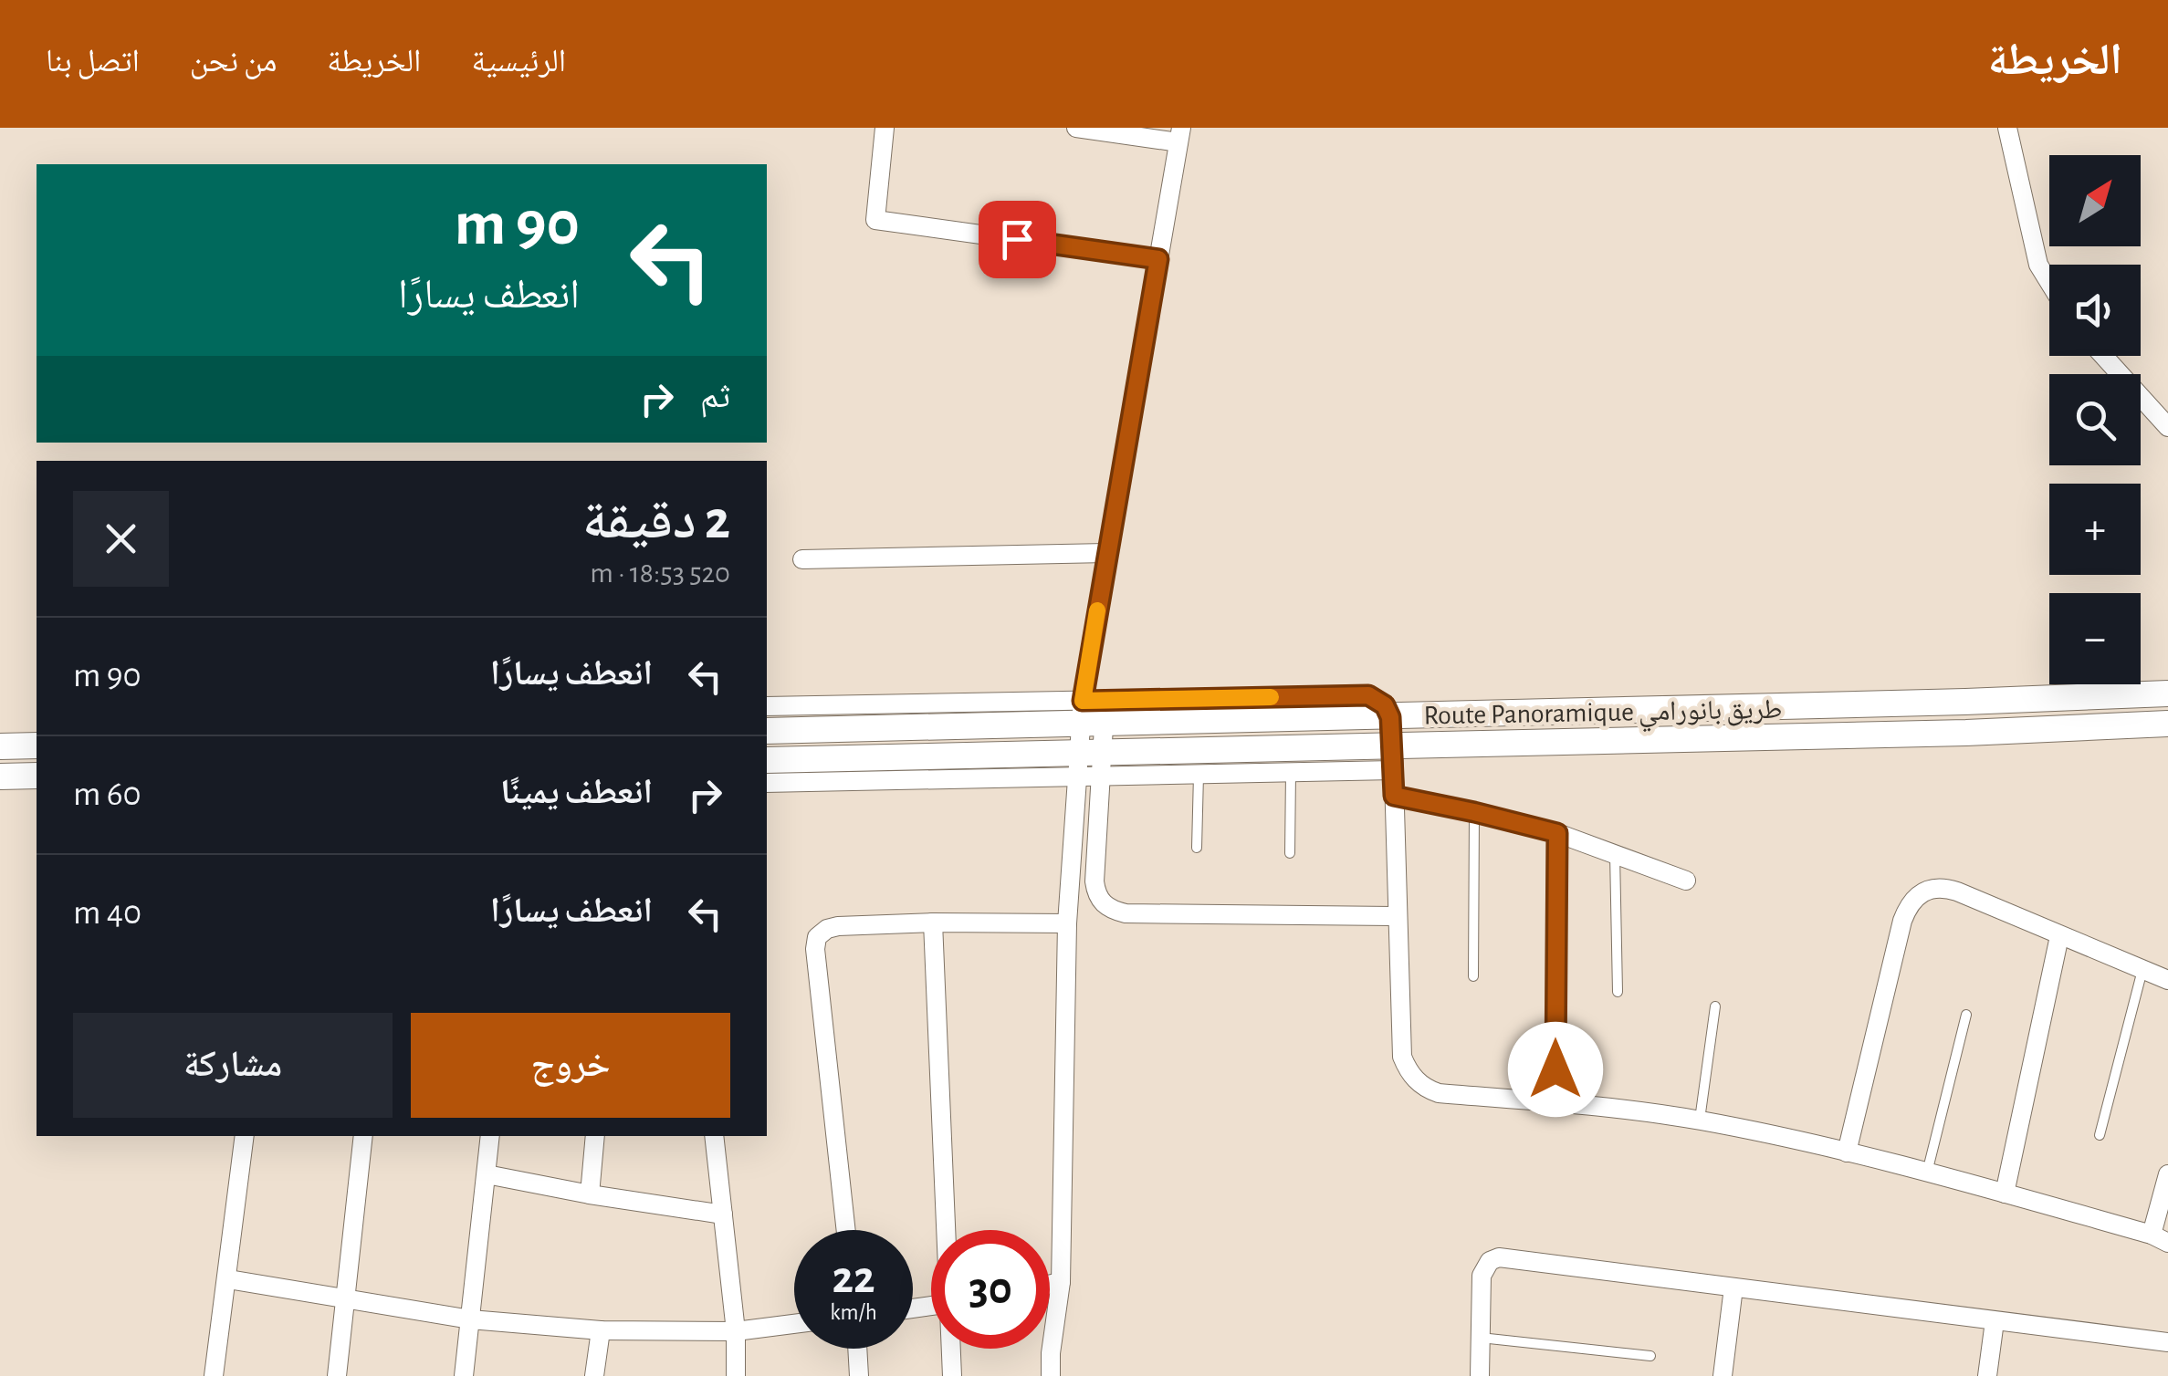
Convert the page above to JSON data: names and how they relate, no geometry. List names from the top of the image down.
{
  "streets": {
    "street": ["Route Panoramique طريق بانورامي"]
  },
  "north": "top right",
  "page": {
    "header": "الخريطة",
    "nav": [
      "الرئيسية",
      "الخريطة",
      "من نحن",
      "اتصل بنا"
    ],
    "map_buttons": ["+", "−"],
    "turn": ["90 m", "انعطف يسارًا"],
    "then": "ثم",
    "heading": ["2 دقيقة", "520 m · 18:53"],
    "list": [
      {
        "name": "انعطف يسارًا",
        "value": "90 m"
      },
      {
        "name": "انعطف يمينًا",
        "value": "60 m"
      },
      {
        "name": "انعطف يسارًا",
        "value": "40 m"
      }
    ],
    "buttons": ["خروج", "مشاركة"],
    "speed": "22 km/h",
    "limit": "30"
  }
}
